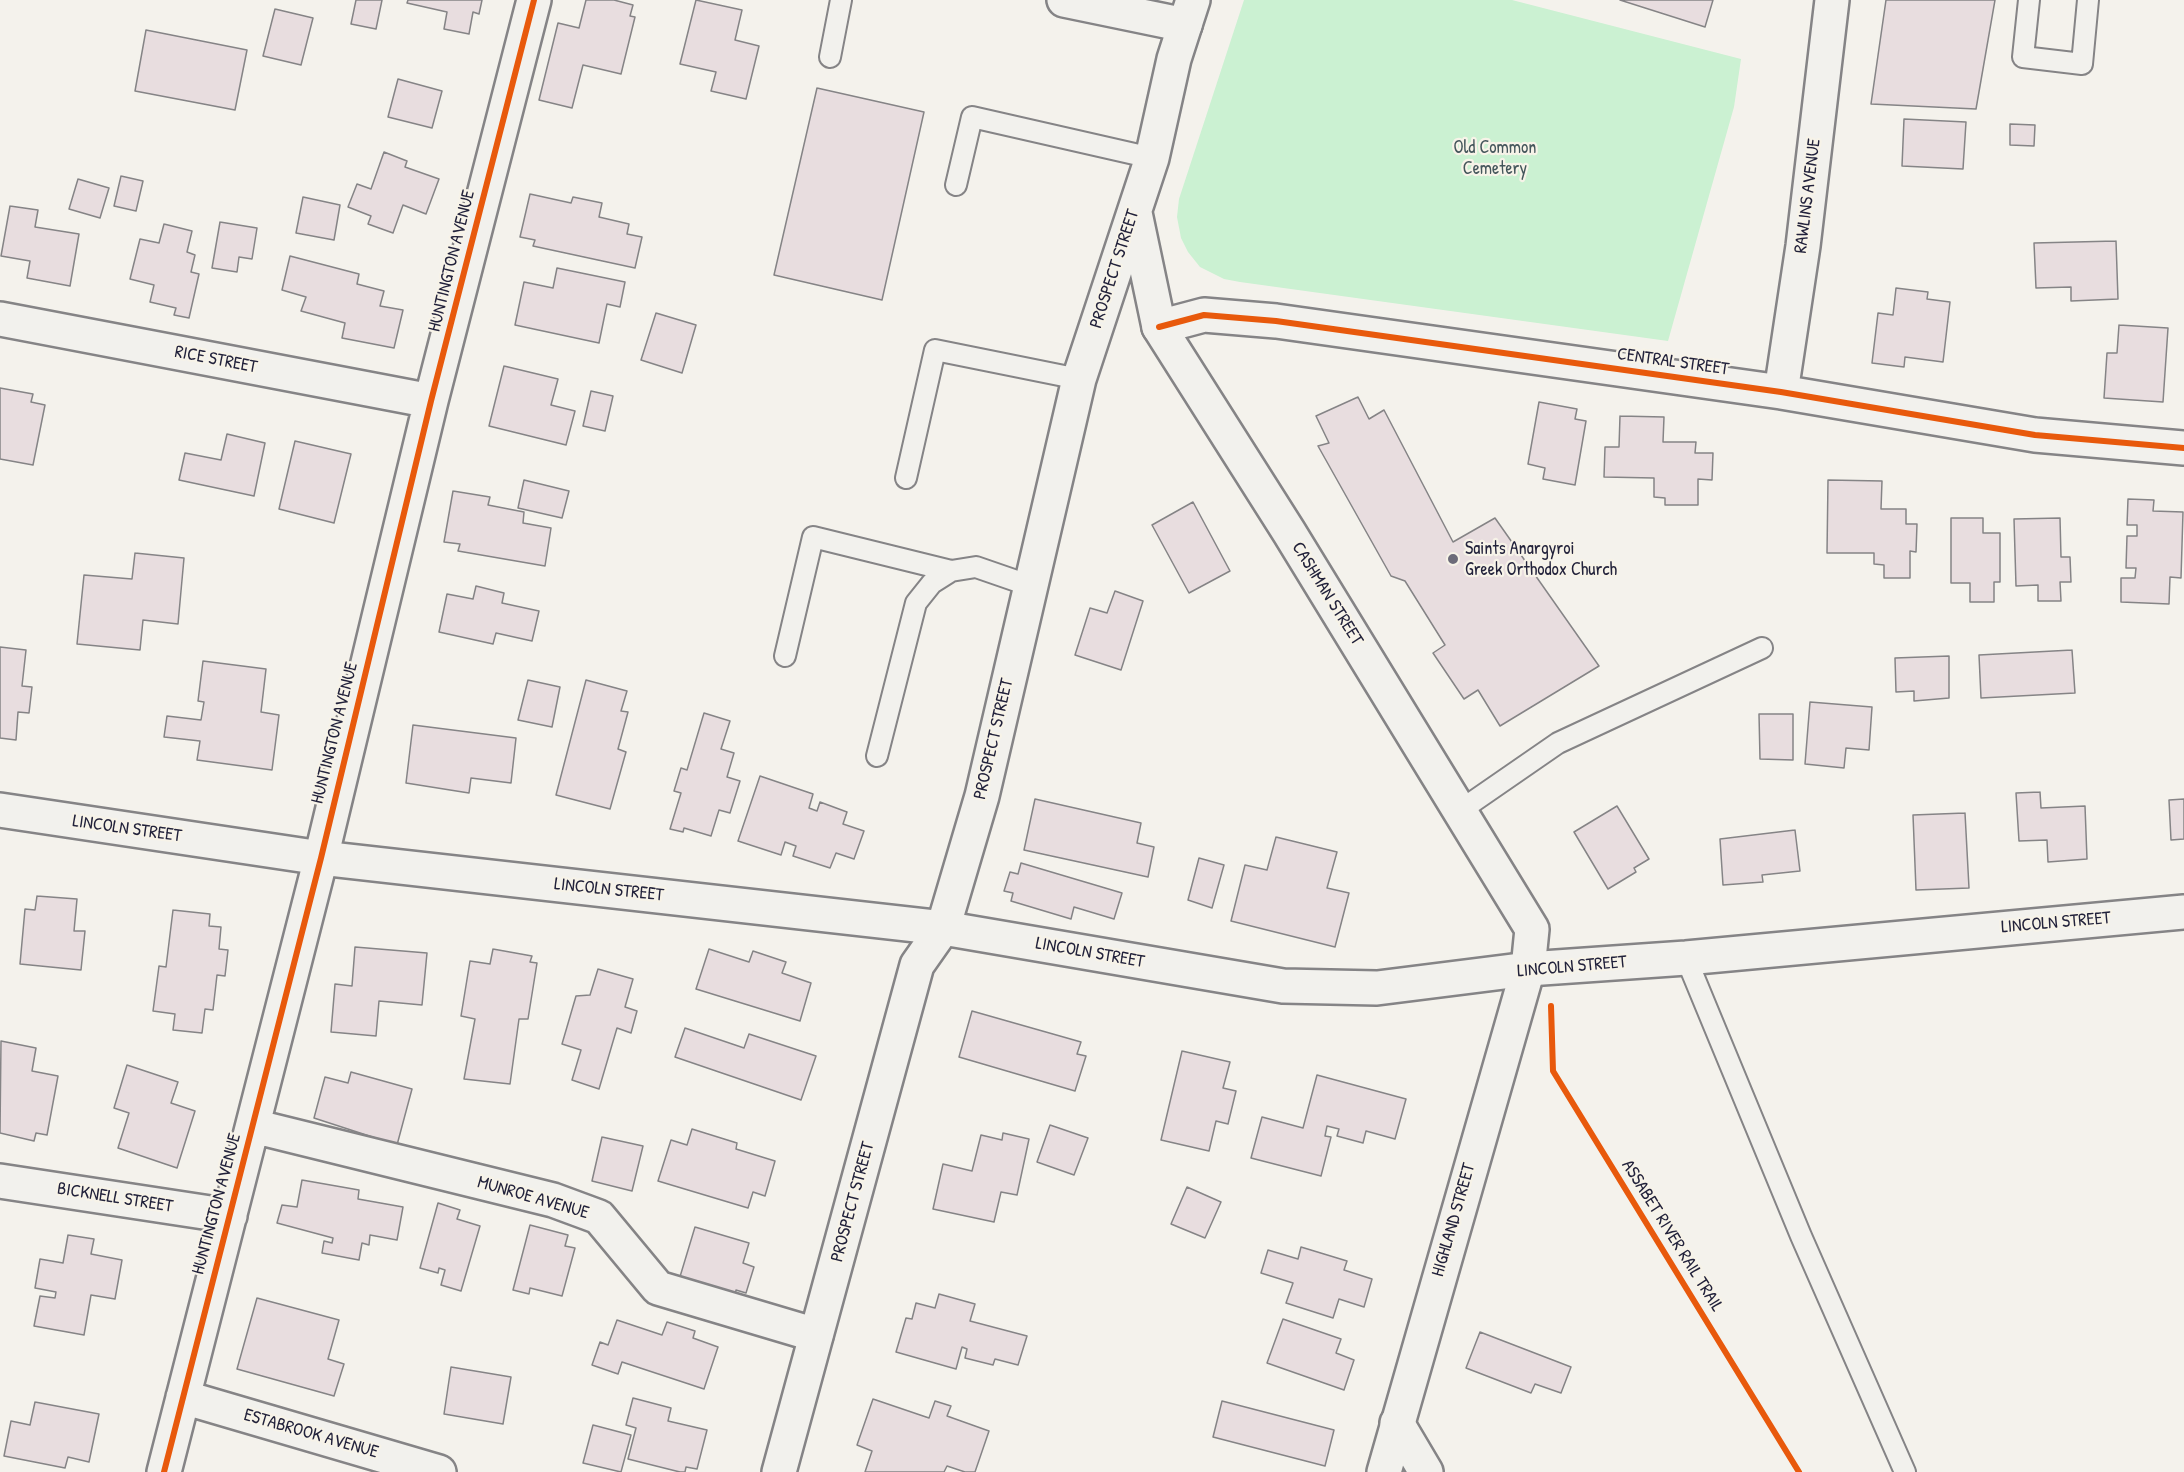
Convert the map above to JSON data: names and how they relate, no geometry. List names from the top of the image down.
{
  "streets": {
    "street": [
      "RAWLINS AVENUE",
      "HUNTINGTON AVENUE",
      "PROSPECT STREET",
      "RICE STREET",
      "CENTRAL STREET",
      "CASHMAN STREET",
      "LINCOLN STREET",
      "BICKNELL STREET",
      "MUNROE AVENUE",
      "HIGHLAND STREET",
      "ESTABROOK AVENUE"
    ],
    "cycle path": ["ASSABET RIVER RAIL TRAIL"]
  },
  "crossings": [
    ["RAWLINS AVENUE", "CENTRAL STREET"],
    ["HUNTINGTON AVENUE", "RICE STREET"],
    ["HUNTINGTON AVENUE", "LINCOLN STREET"],
    ["HUNTINGTON AVENUE", "BICKNELL STREET"],
    ["HUNTINGTON AVENUE", "MUNROE AVENUE"],
    ["HUNTINGTON AVENUE", "ESTABROOK AVENUE"],
    ["PROSPECT STREET", "CASHMAN STREET"],
    ["PROSPECT STREET", "LINCOLN STREET"],
    ["PROSPECT STREET", "MUNROE AVENUE"],
    ["CENTRAL STREET", "CASHMAN STREET"],
    ["CASHMAN STREET", "LINCOLN STREET"],
    ["CASHMAN STREET", "HIGHLAND STREET"],
    ["LINCOLN STREET", "HIGHLAND STREET"]
  ],
  "parks": ["Old Common Cemetery"],
  "places": ["Saints Anargyroi Greek Orthodox Church"]
}
